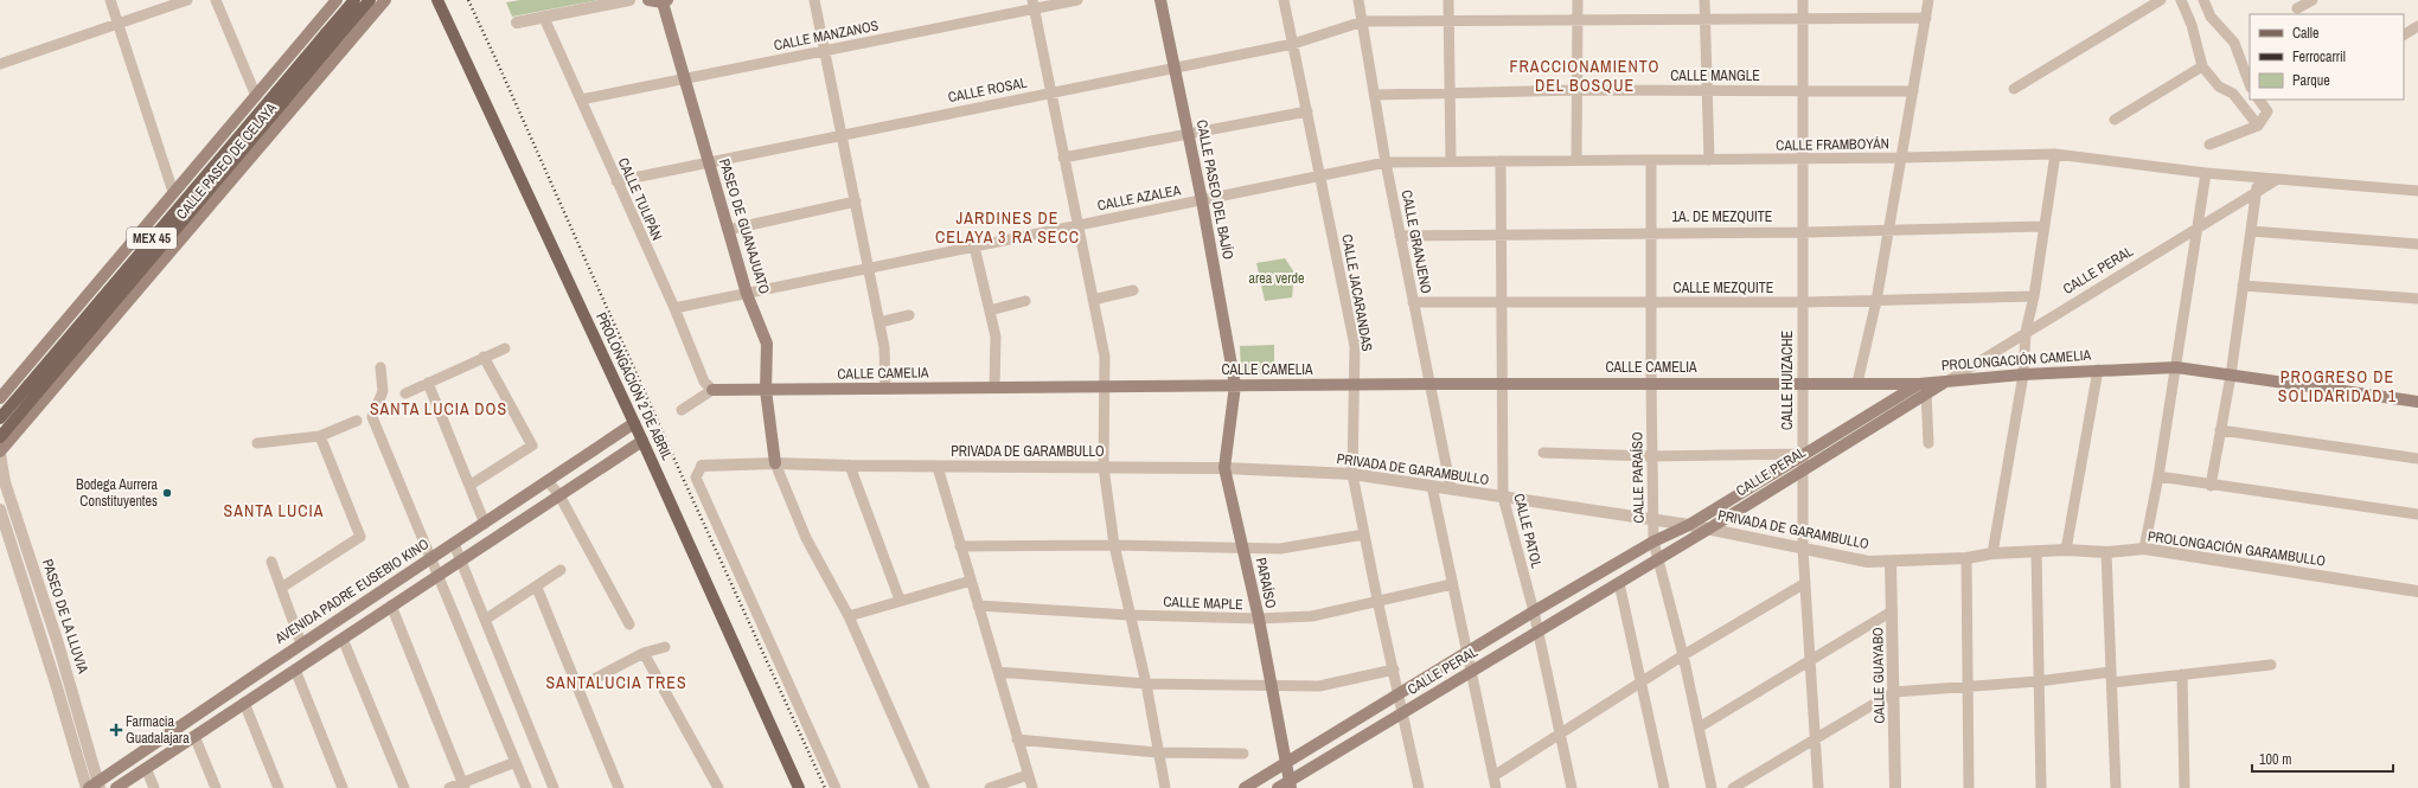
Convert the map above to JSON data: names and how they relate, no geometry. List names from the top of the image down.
{
  "streets": {
    "main road": [
      "CALLE PASEO DE CELAYA",
      "CALLE PASEO DEL BAJÍO",
      "PASEO DE GUANAJUATO",
      "MEX 45",
      "CALLE PERAL",
      "PROLONGACIÓN CAMELIA",
      "CALLE CAMELIA",
      "PROLONGACIÓN 2 DE ABRIL",
      "PARAÍSO",
      "AVENIDA PADRE EUSEBIO KINO"
    ],
    "street": [
      "CALLE MANZANOS",
      "CALLE MANGLE",
      "CALLE ROSAL",
      "CALLE FRAMBOYÁN",
      "CALLE AZALEA",
      "CALLE TULIPÁN",
      "1A. DE MEZQUITE",
      "CALLE GRANJENO",
      "CALLE MEZQUITE",
      "CALLE JACARANDAS",
      "CALLE HUIZACHE",
      "PRIVADA DE GARAMBULLO",
      "CALLE PARAÍSO",
      "CALLE PATOL",
      "PROLONGACIÓN GARAMBULLO",
      "CALLE MAPLE",
      "PASEO DE LA LLUVIA",
      "CALLE GUAYABO"
    ]
  },
  "crossings": [
    ["CALLE MANZANOS", "CALLE TULIPÁN"],
    ["CALLE MANZANOS", "PASEO DE GUANAJUATO"],
    ["CALLE MANGLE", "CALLE GRANJENO"],
    ["CALLE MANGLE", "CALLE HUIZACHE"],
    ["CALLE ROSAL", "CALLE PASEO DEL BAJÍO"],
    ["CALLE ROSAL", "CALLE TULIPÁN"],
    ["CALLE ROSAL", "PASEO DE GUANAJUATO"],
    ["CALLE ROSAL", "CALLE GRANJENO"],
    ["CALLE ROSAL", "CALLE JACARANDAS"],
    ["CALLE ROSAL", "CALLE HUIZACHE"],
    ["CALLE FRAMBOYÁN", "CALLE AZALEA"],
    ["CALLE FRAMBOYÁN", "CALLE GRANJENO"],
    ["CALLE FRAMBOYÁN", "CALLE PERAL"],
    ["CALLE FRAMBOYÁN", "CALLE HUIZACHE"],
    ["CALLE FRAMBOYÁN", "CALLE PARAÍSO"],
    ["CALLE FRAMBOYÁN", "CALLE PATOL"],
    ["CALLE PASEO DE CELAYA", "MEX 45"],
    ["CALLE PASEO DE CELAYA", "PASEO DE LA LLUVIA"],
    ["CALLE PASEO DEL BAJÍO", "CALLE AZALEA"],
    ["CALLE PASEO DEL BAJÍO", "CALLE CAMELIA"],
    ["CALLE PASEO DEL BAJÍO", "PARAÍSO"],
    ["CALLE AZALEA", "CALLE TULIPÁN"],
    ["CALLE AZALEA", "PASEO DE GUANAJUATO"],
    ["CALLE AZALEA", "CALLE GRANJENO"],
    ["CALLE AZALEA", "CALLE JACARANDAS"],
    ["CALLE TULIPÁN", "CALLE CAMELIA"],
    ["1A. DE MEZQUITE", "CALLE GRANJENO"],
    ["1A. DE MEZQUITE", "CALLE HUIZACHE"],
    ["1A. DE MEZQUITE", "CALLE PARAÍSO"],
    ["1A. DE MEZQUITE", "CALLE PATOL"],
    ["PASEO DE GUANAJUATO", "CALLE CAMELIA"],
    ["PASEO DE GUANAJUATO", "PRIVADA DE GARAMBULLO"],
    ["CALLE GRANJENO", "CALLE MEZQUITE"],
    ["CALLE GRANJENO", "CALLE CAMELIA"],
    ["CALLE GRANJENO", "PRIVADA DE GARAMBULLO"],
    ["CALLE PERAL", "CALLE JACARANDAS"],
    ["CALLE PERAL", "PROLONGACIÓN CAMELIA"],
    ["CALLE PERAL", "CALLE HUIZACHE"],
    ["CALLE PERAL", "PRIVADA DE GARAMBULLO"],
    ["CALLE PERAL", "CALLE PARAÍSO"],
    ["CALLE PERAL", "CALLE PATOL"],
    ["CALLE PERAL", "PARAÍSO"],
    ["CALLE MEZQUITE", "CALLE HUIZACHE"],
    ["CALLE MEZQUITE", "CALLE PARAÍSO"],
    ["CALLE MEZQUITE", "CALLE PATOL"],
    ["CALLE JACARANDAS", "CALLE CAMELIA"],
    ["CALLE JACARANDAS", "PRIVADA DE GARAMBULLO"],
    ["CALLE JACARANDAS", "CALLE MAPLE"],
    ["CALLE CAMELIA", "CALLE HUIZACHE"],
    ["CALLE CAMELIA", "CALLE PARAÍSO"],
    ["CALLE CAMELIA", "CALLE PATOL"],
    ["CALLE CAMELIA", "PARAÍSO"],
    ["CALLE HUIZACHE", "PRIVADA DE GARAMBULLO"],
    ["PROLONGACIÓN 2 DE ABRIL", "AVENIDA PADRE EUSEBIO KINO"],
    ["PRIVADA DE GARAMBULLO", "CALLE PARAÍSO"],
    ["PRIVADA DE GARAMBULLO", "CALLE PATOL"],
    ["PRIVADA DE GARAMBULLO", "PROLONGACIÓN GARAMBULLO"],
    ["PRIVADA DE GARAMBULLO", "PARAÍSO"],
    ["PRIVADA DE GARAMBULLO", "CALLE GUAYABO"],
    ["PARAÍSO", "CALLE MAPLE"],
    ["AVENIDA PADRE EUSEBIO KINO", "PASEO DE LA LLUVIA"]
  ],
  "districts": [
    "FRACCIONAMIENTO DEL BOSQUE",
    "JARDINES DE CELAYA 3 RA SECC",
    "PROGRESO DE SOLIDARIDAD 1",
    "SANTA LUCIA DOS",
    "SANTA LUCIA",
    "SANTALUCIA TRES"
  ],
  "parks": ["area verde"],
  "places": {
    "other": ["Bodega Aurrera Constituyentes"],
    "health": ["Farmacia Guadalajara"]
  },
  "legend": ["Calle", "Ferrocarril", "Parque"],
  "scale_bar": "100 m"
}
